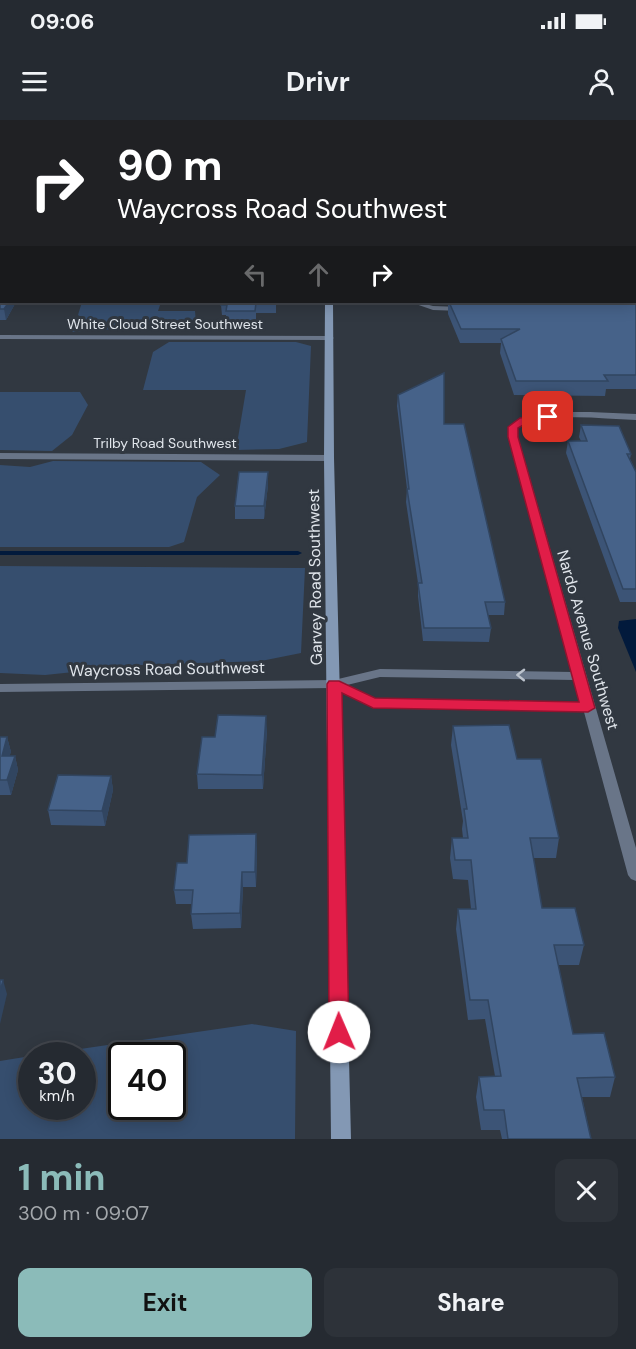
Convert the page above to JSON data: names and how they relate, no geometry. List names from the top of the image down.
{
  "streets": {
    "street": [
      "White Cloud Street Southwest",
      "Trilby Road Southwest",
      "Garvey Road Southwest",
      "Nardo Avenue Southwest",
      "Waycross Road Southwest"
    ]
  },
  "crossings": [
    ["White Cloud Street Southwest", "Garvey Road Southwest"],
    ["Trilby Road Southwest", "Garvey Road Southwest"],
    ["Garvey Road Southwest", "Waycross Road Southwest"],
    ["Nardo Avenue Southwest", "Waycross Road Southwest"]
  ],
  "page": {
    "status": "09:06",
    "header": "Drivr",
    "turn": ["90 m", "Waycross Road Southwest"],
    "speed": "30 km/h",
    "limit": "40",
    "heading": ["1 min", "300 m · 09:07"],
    "buttons": ["Exit", "Share"]
  }
}
